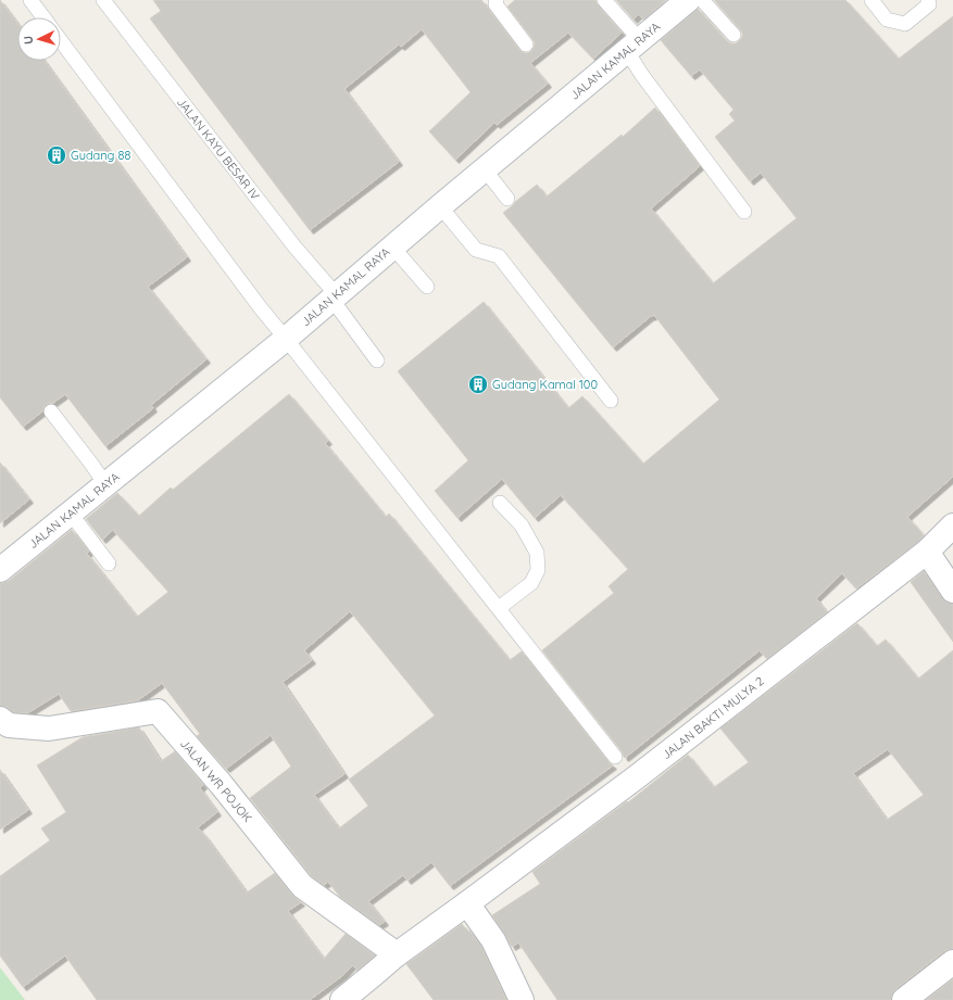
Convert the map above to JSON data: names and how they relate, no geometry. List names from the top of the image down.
{
  "streets": {
    "street": ["JALAN KAMAL RAYA", "JALAN BAKTI MULYA 2", "JALAN WR POJOK"],
    "lane": ["JALAN KAYU BESAR IV"]
  },
  "crossings": [
    ["JALAN KAMAL RAYA", "JALAN KAYU BESAR IV"],
    ["JALAN BAKTI MULYA 2", "JALAN WR POJOK"]
  ],
  "places": {
    "building": ["Gudang 88", "Gudang Kamal 100"]
  },
  "north": "left"
}
